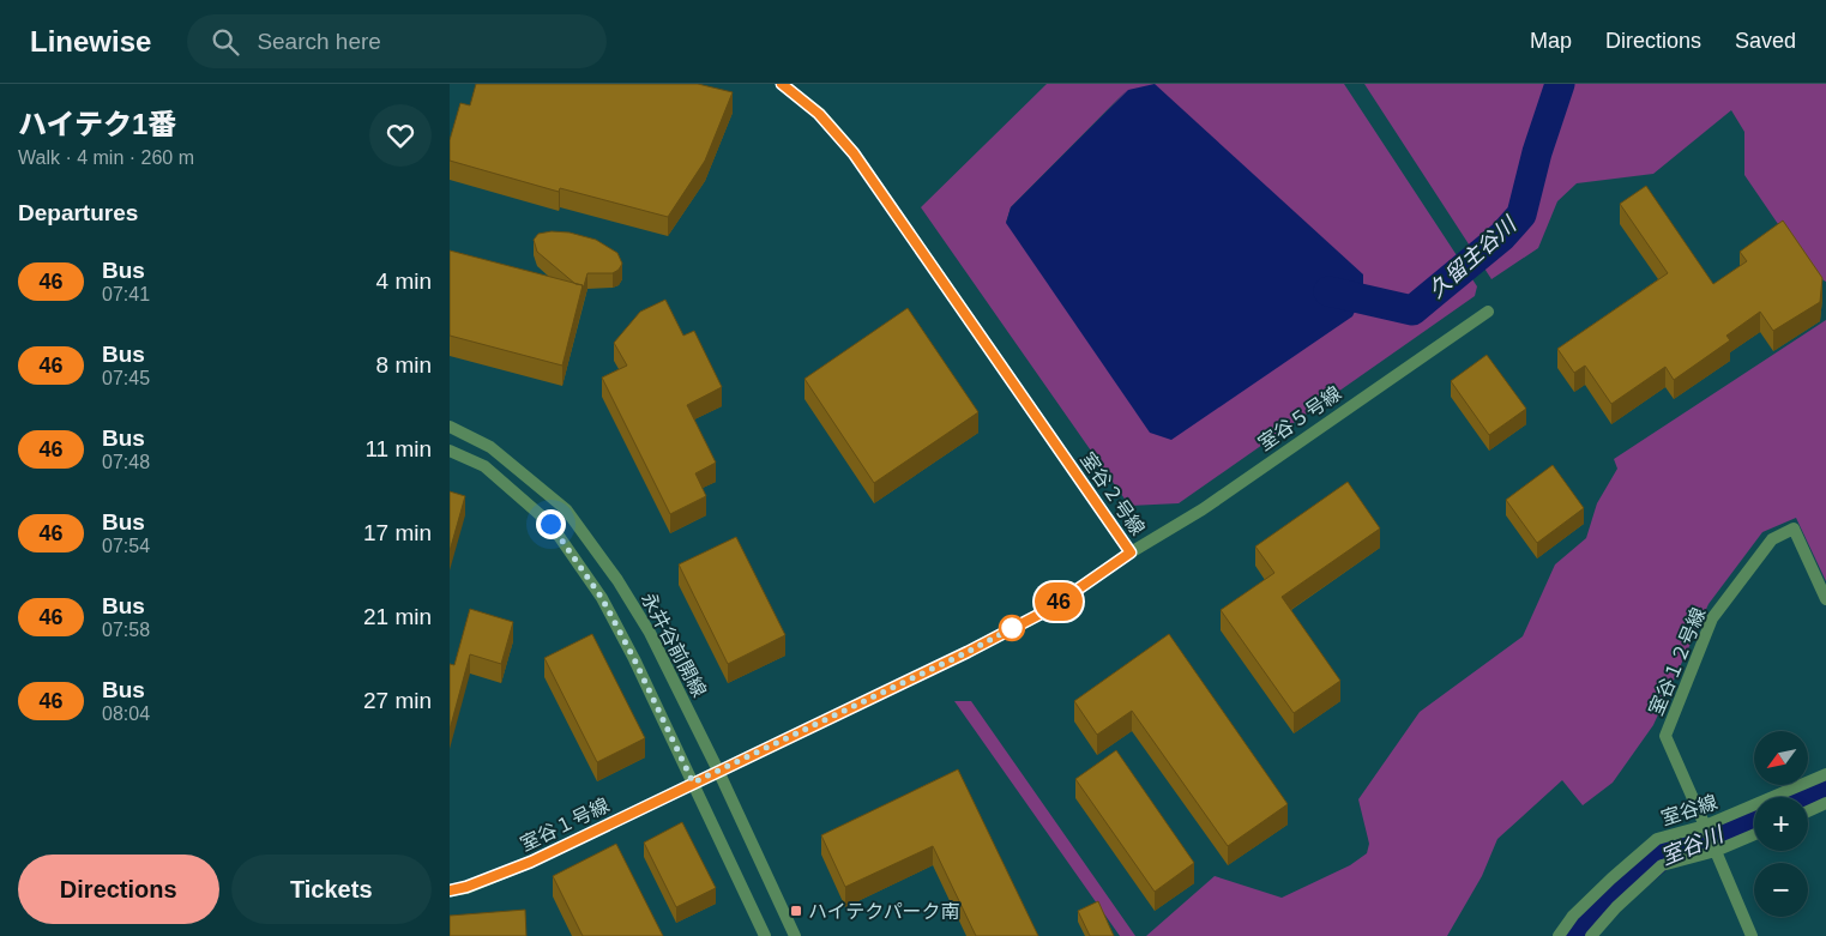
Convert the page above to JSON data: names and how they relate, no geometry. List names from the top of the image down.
{
  "streets": {
    "street": [
      "室谷５号線",
      "室谷２号線",
      "永井谷前開線",
      "室谷１２号線",
      "室谷線",
      "室谷１号線"
    ]
  },
  "crossings": [
    ["室谷５号線", "室谷２号線"],
    ["室谷２号線", "永井谷前開線"],
    ["室谷２号線", "室谷１号線"],
    ["室谷１２号線", "室谷線"]
  ],
  "water": ["久留主谷川", "室谷川"],
  "places": {
    "transit": ["ハイテクパーク南"]
  },
  "lines": ["bus line 46"],
  "north": "bottom left",
  "page": {
    "header": "Linewise",
    "search": "Search here",
    "nav": ["Map", "Directions", "Saved"],
    "heading": [
      ["ハイテク1番", "Walk · 4 min · 260 m"],
      "Departures"
    ],
    "on_map": "46",
    "list": [
      {
        "mark": "46",
        "name": "Bus",
        "note": "07:41",
        "value": "4 min"
      },
      {
        "mark": "46",
        "name": "Bus",
        "note": "07:45",
        "value": "8 min"
      },
      {
        "mark": "46",
        "name": "Bus",
        "note": "07:48",
        "value": "11 min"
      },
      {
        "mark": "46",
        "name": "Bus",
        "note": "07:54",
        "value": "17 min"
      },
      {
        "mark": "46",
        "name": "Bus",
        "note": "07:58",
        "value": "21 min"
      },
      {
        "mark": "46",
        "name": "Bus",
        "note": "08:04",
        "value": "27 min"
      }
    ],
    "map_buttons": ["+", "−"],
    "buttons": ["Directions", "Tickets"]
  }
}
